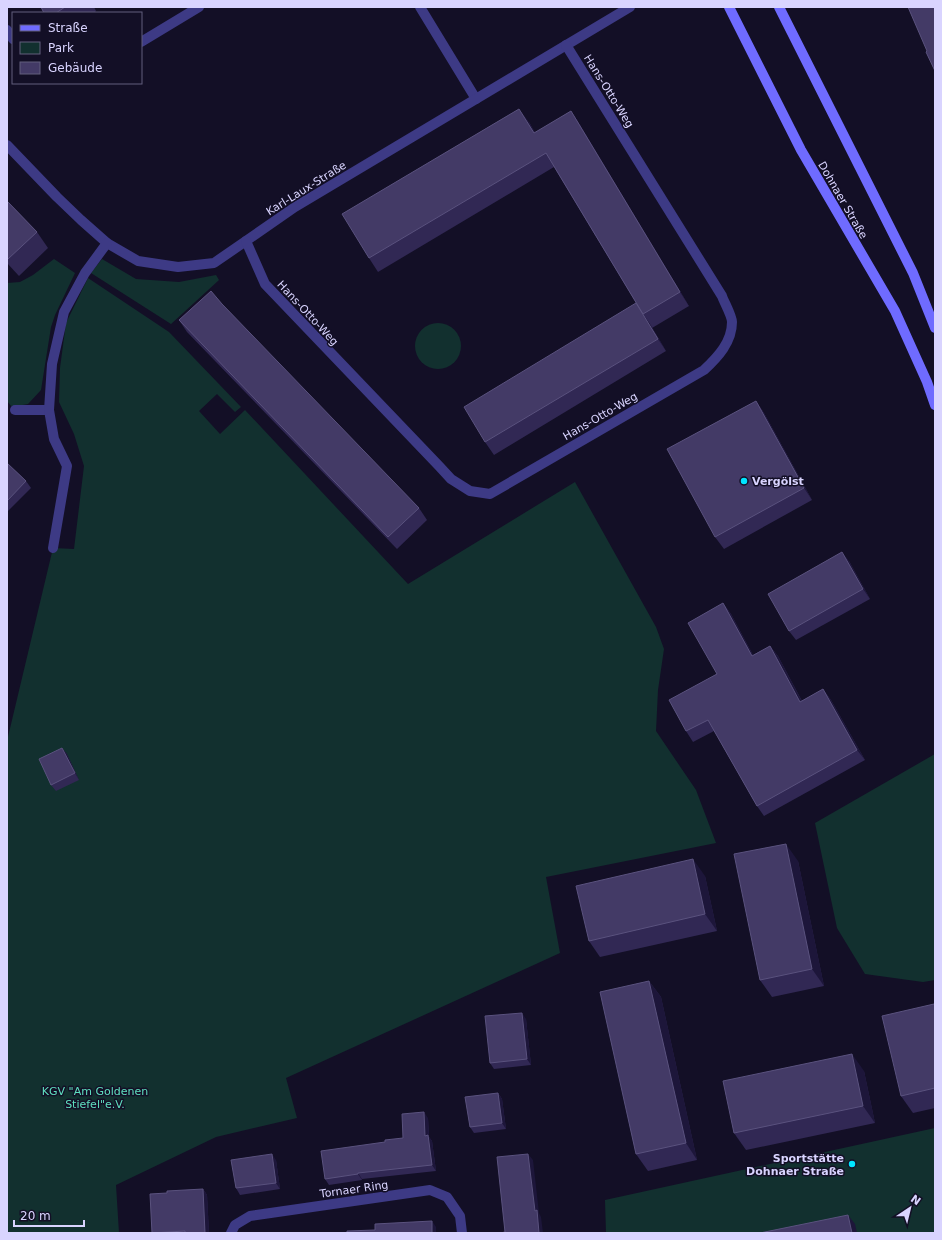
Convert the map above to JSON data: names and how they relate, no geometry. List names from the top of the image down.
{
  "streets": {
    "main road": ["Dohnaer Straße"],
    "street": ["Hans-Otto-Weg", "Karl-Laux-Straße", "Tornaer Ring"]
  },
  "crossings": [
    ["Hans-Otto-Weg", "Karl-Laux-Straße"]
  ],
  "parks": ["KGV \"Am Goldenen Stiefel\"e.V."],
  "places": ["Vergölst", "Sportstätte Dohnaer Straße"],
  "legend": ["Straße", "Park", "Gebäude"],
  "scale_bar": "20 m",
  "north": "top right"
}
